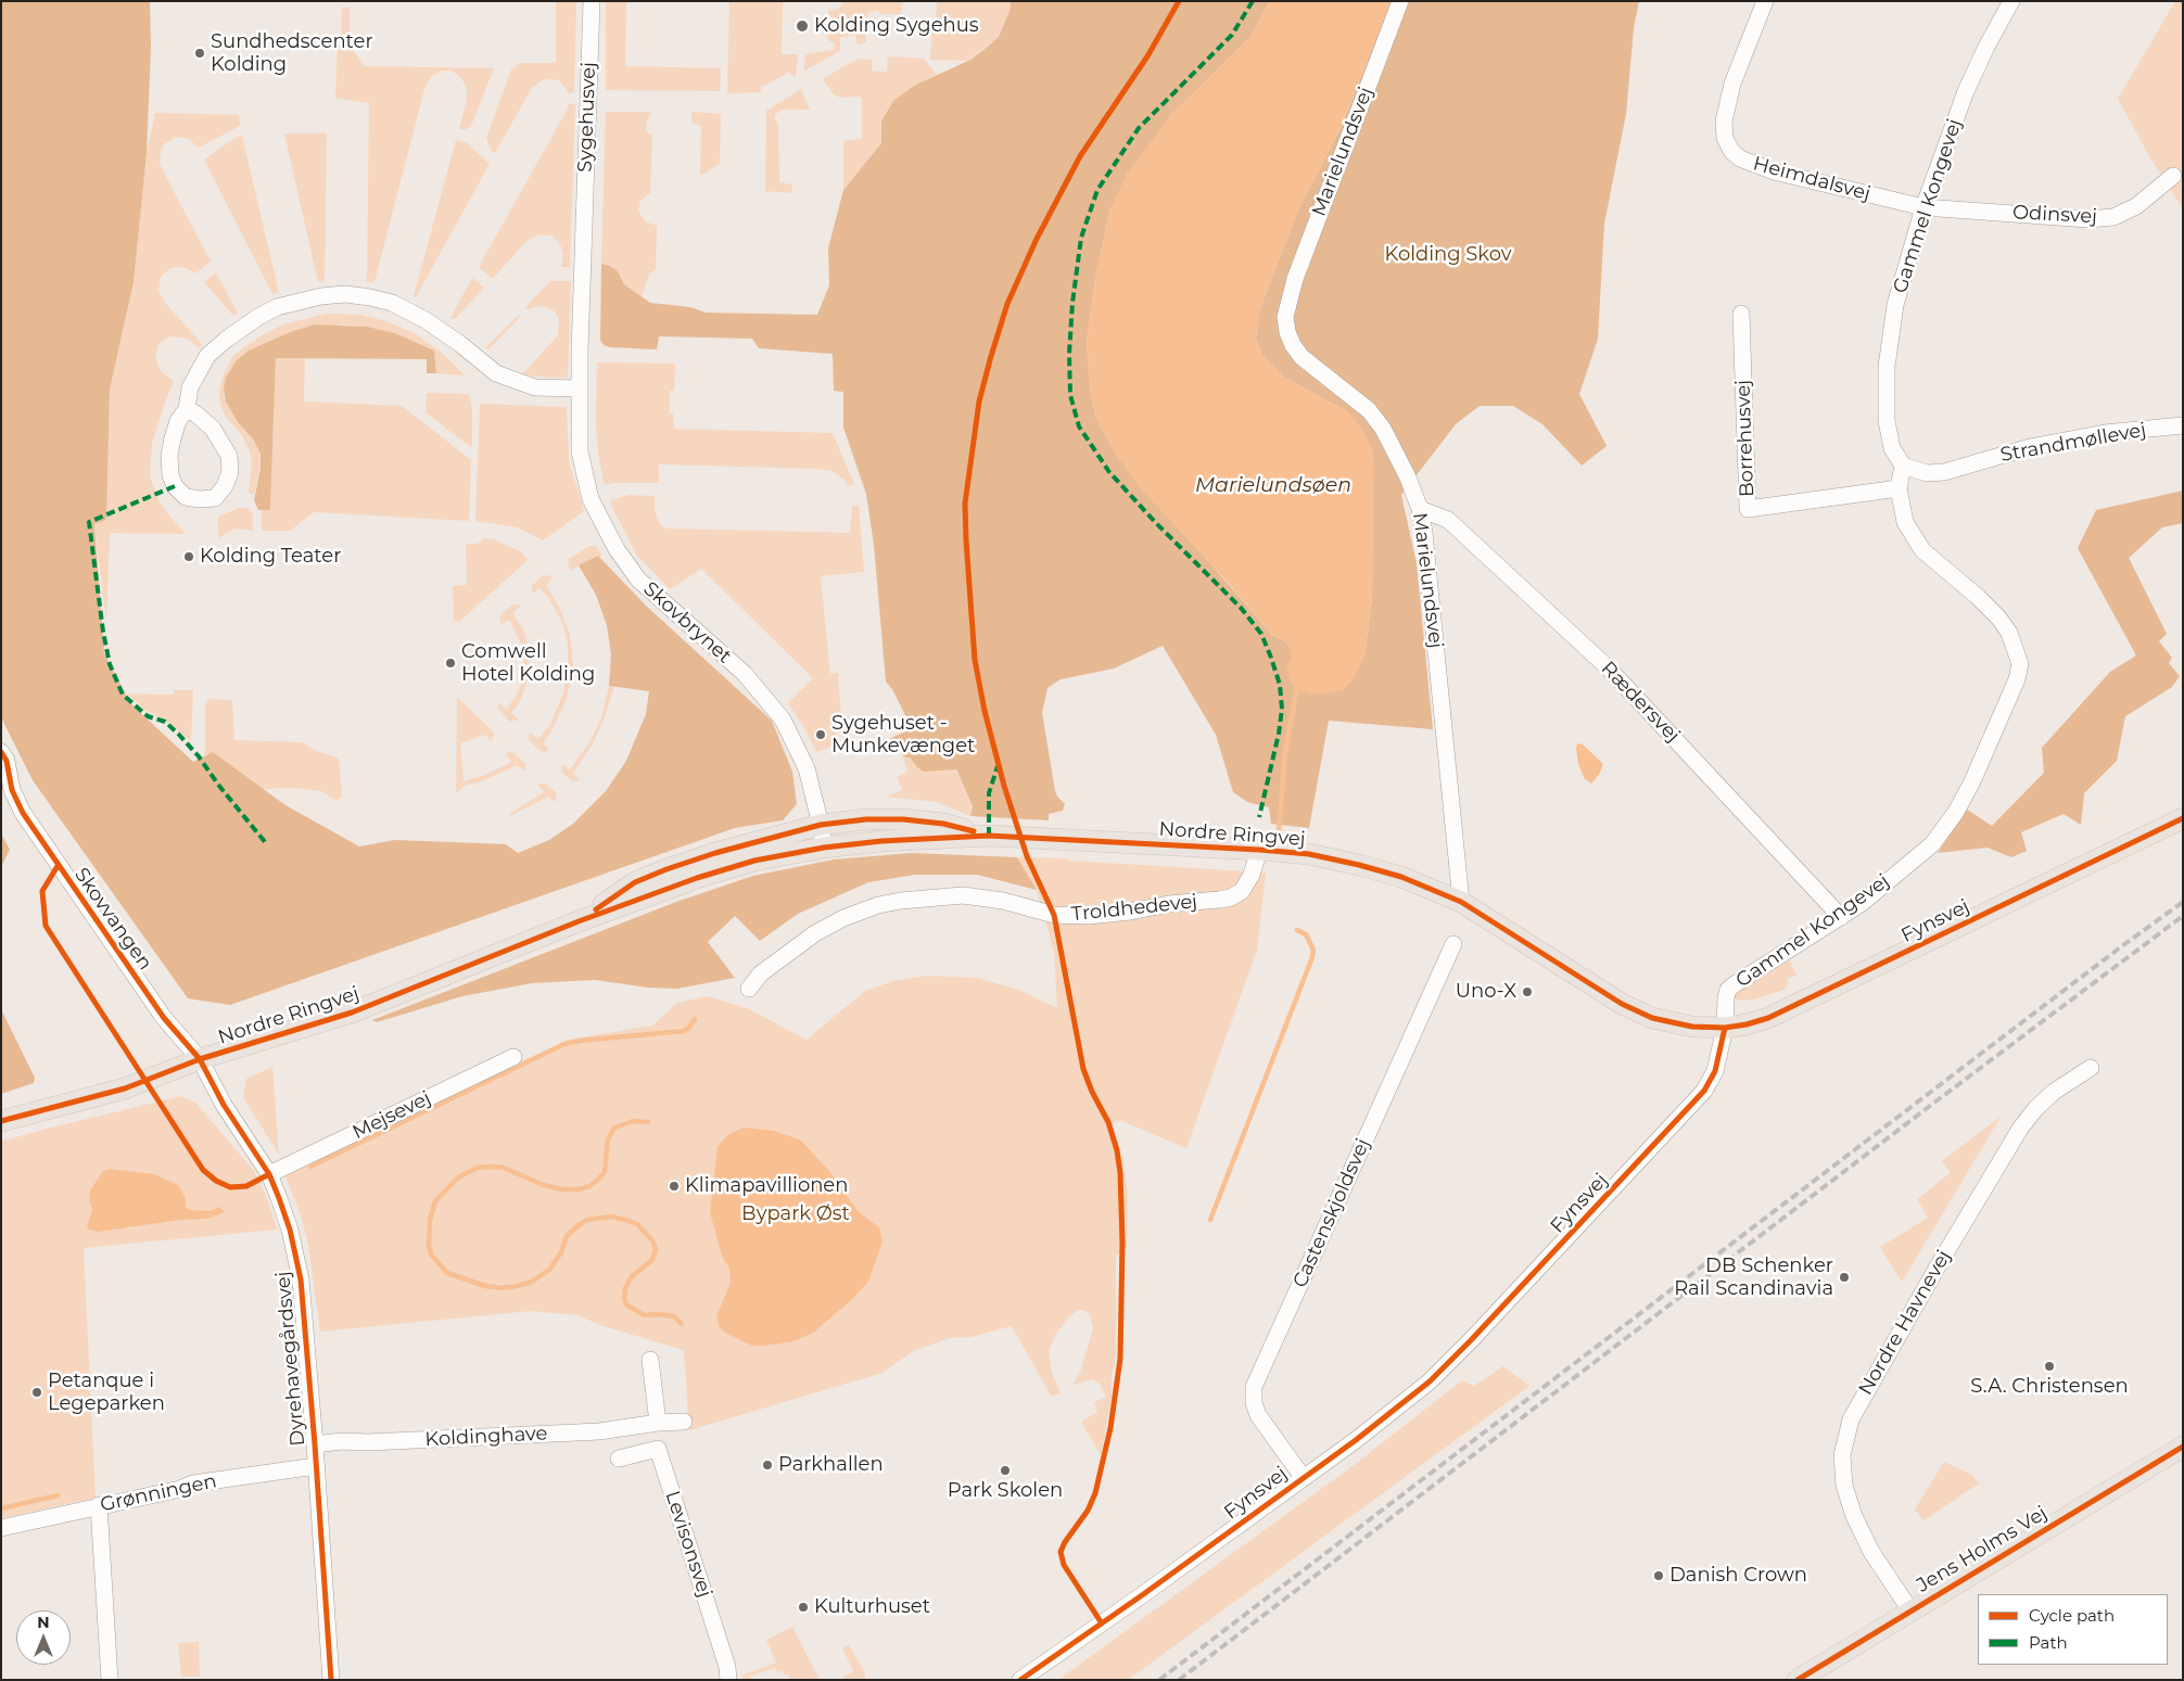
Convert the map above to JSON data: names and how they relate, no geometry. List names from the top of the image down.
{
  "streets": {
    "main road": ["Nordre Ringvej", "Fynsvej", "Jens Holms Vej"],
    "street": [
      "Sygehusvej",
      "Marielundsvej",
      "Heimdalsvej",
      "Gammel Kongevej",
      "Odinsvej",
      "Borrehusvej",
      "Strandmøllevej",
      "Skovbrynet",
      "Rædersvej",
      "Troldhedevej",
      "Skovvangen",
      "Mejsevej",
      "Castenskjoldsvej",
      "Nordre Havnevej",
      "Dyrehavegårdsvej",
      "Koldinghave",
      "Grønningen",
      "Levisonsvej"
    ]
  },
  "crossings": [
    ["Sygehusvej", "Skovbrynet"],
    ["Marielundsvej", "Rædersvej"],
    ["Marielundsvej", "Nordre Ringvej"],
    ["Heimdalsvej", "Gammel Kongevej"],
    ["Heimdalsvej", "Odinsvej"],
    ["Gammel Kongevej", "Odinsvej"],
    ["Gammel Kongevej", "Borrehusvej"],
    ["Gammel Kongevej", "Strandmøllevej"],
    ["Gammel Kongevej", "Rædersvej"],
    ["Gammel Kongevej", "Nordre Ringvej"],
    ["Gammel Kongevej", "Fynsvej"],
    ["Skovbrynet", "Nordre Ringvej"],
    ["Nordre Ringvej", "Troldhedevej"],
    ["Nordre Ringvej", "Skovvangen"],
    ["Nordre Ringvej", "Fynsvej"],
    ["Nordre Ringvej", "Dyrehavegårdsvej"],
    ["Skovvangen", "Dyrehavegårdsvej"],
    ["Fynsvej", "Castenskjoldsvej"],
    ["Mejsevej", "Dyrehavegårdsvej"],
    ["Nordre Havnevej", "Jens Holms Vej"],
    ["Dyrehavegårdsvej", "Koldinghave"],
    ["Dyrehavegårdsvej", "Grønningen"]
  ],
  "water": ["Marielundsøen"],
  "parks": ["Kolding Skov", "Bypark Øst"],
  "places": [
    "Kolding Sygehus",
    "Sundhedscenter Kolding",
    "Kolding Teater",
    "Comwell Hotel Kolding",
    "Sygehuset - Munkevænget",
    "Uno-X",
    "Klimapavillionen",
    "DB Schenker Rail Scandinavia",
    "S.A. Christensen",
    "Petanque i Legeparken",
    "Parkhallen",
    "Park Skolen",
    "Danish Crown",
    "Kulturhuset"
  ],
  "legend": ["Cycle path", "Path"],
  "north": "top"
}
